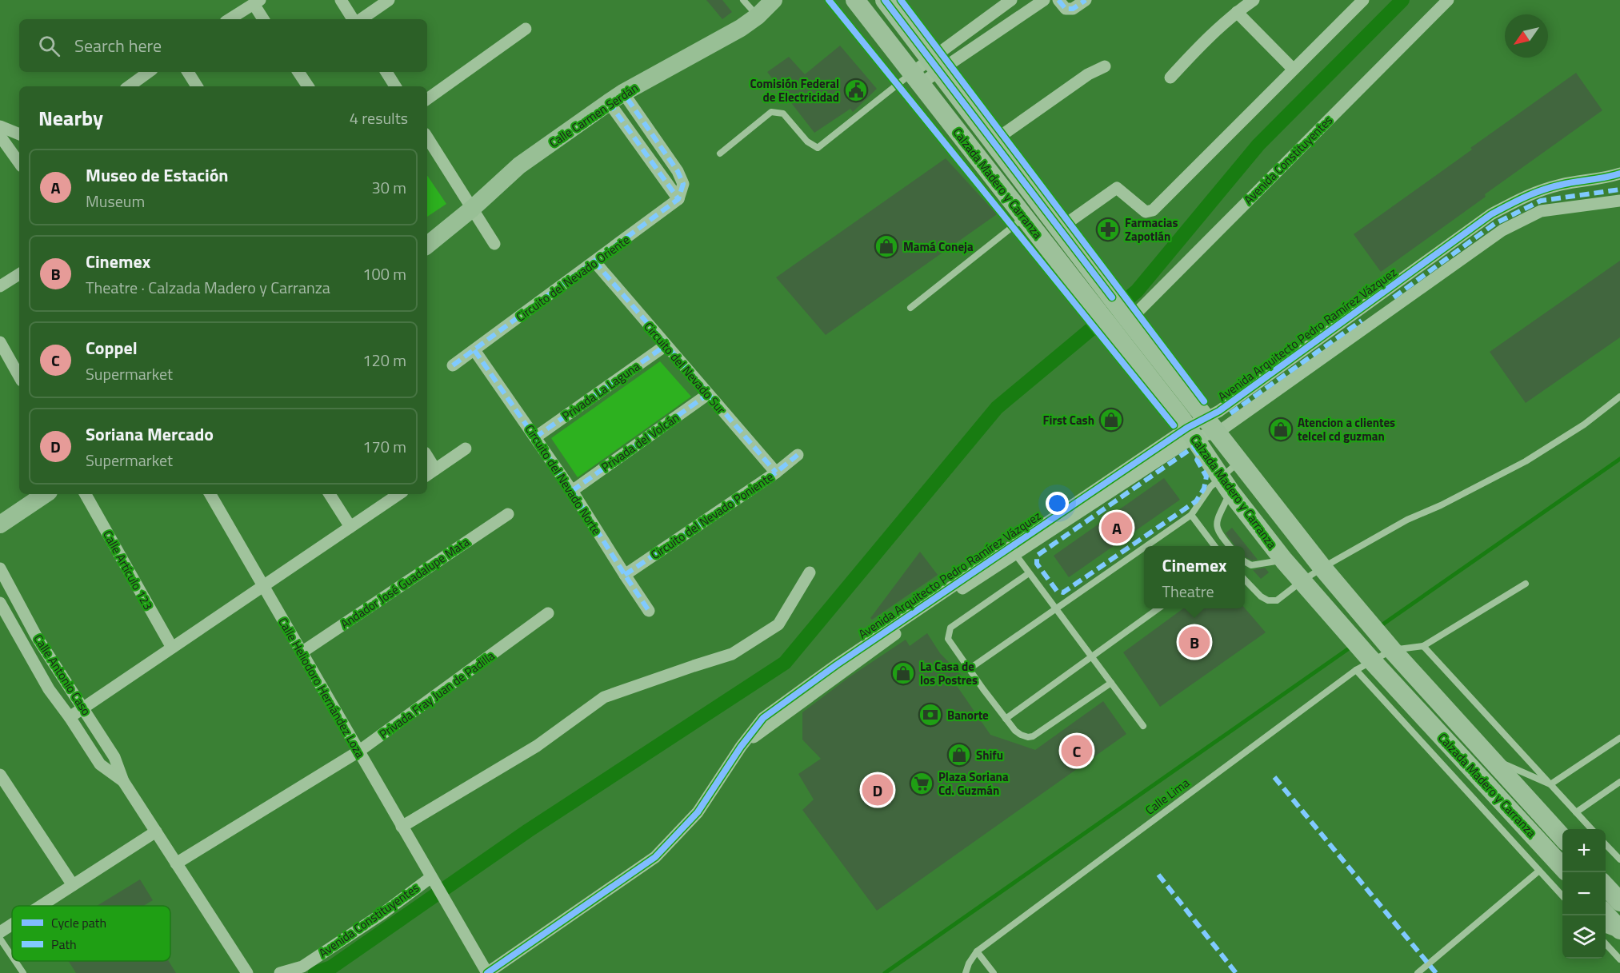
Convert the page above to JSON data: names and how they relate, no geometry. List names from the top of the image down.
{
  "streets": {
    "main road": ["Calzada Madero y Carranza"],
    "street": [
      "Calle Carmen Serdán",
      "Avenida Constituyentes",
      "Circuito del Nevado Oriente",
      "Avenida Arquitecto Pedro Ramírez Vázquez",
      "Circuito del Nevado Sur",
      "Privada La Laguna",
      "Privada del Volcán",
      "Circuito del Nevado Norte",
      "Circuito del Nevado Poniente",
      "Calle Artículo 123",
      "Andador José Guadalupe Mata",
      "Calle Antonio Caso",
      "Calle Heliodoro Hernández Loza",
      "Privada Fray Juan de Padilla"
    ],
    "lane": ["Calle Lima"]
  },
  "crossings": [
    ["Avenida Constituyentes", "Calzada Madero y Carranza"],
    ["Avenida Constituyentes", "Calle Heliodoro Hernández Loza"],
    ["Calzada Madero y Carranza", "Avenida Arquitecto Pedro Ramírez Vázquez"],
    ["Calzada Madero y Carranza", "Calle Lima"],
    ["Circuito del Nevado Oriente", "Circuito del Nevado Sur"],
    ["Circuito del Nevado Oriente", "Circuito del Nevado Norte"],
    ["Avenida Arquitecto Pedro Ramírez Vázquez", "Calle Heliodoro Hernández Loza"],
    ["Circuito del Nevado Sur", "Privada La Laguna"],
    ["Circuito del Nevado Sur", "Privada del Volcán"],
    ["Circuito del Nevado Sur", "Circuito del Nevado Poniente"],
    ["Privada La Laguna", "Circuito del Nevado Norte"],
    ["Privada del Volcán", "Circuito del Nevado Norte"],
    ["Circuito del Nevado Norte", "Circuito del Nevado Poniente"],
    ["Andador José Guadalupe Mata", "Calle Heliodoro Hernández Loza"],
    ["Calle Antonio Caso", "Privada Fray Juan de Padilla"],
    ["Calle Heliodoro Hernández Loza", "Privada Fray Juan de Padilla"]
  ],
  "places": {
    "public building": ["Comisión Federal de Electricidad"],
    "pharmacy": ["Farmacias Zapotlán"],
    "shop": [
      "Mamá Coneja",
      "First Cash",
      "Atencion a clientes telcel cd guzman",
      "La Casa de los Postres",
      "Shifu"
    ],
    "bank": ["Banorte"],
    "supermarket": ["Plaza Soriana Cd. Guzmán"]
  },
  "legend": ["Cycle path", "Path"],
  "north": "bottom left",
  "page": {
    "search": "Search here",
    "heading": ["Nearby", "4 results"],
    "list": [
      {
        "mark": "A",
        "name": "Museo de Estación",
        "note": "Museum",
        "value": "30 m"
      },
      {
        "mark": "B",
        "name": "Cinemex",
        "note": "Theatre · Calzada Madero y Carranza",
        "value": "100 m"
      },
      {
        "mark": "C",
        "name": "Coppel",
        "note": "Supermarket",
        "value": "120 m"
      },
      {
        "mark": "D",
        "name": "Soriana Mercado",
        "note": "Supermarket",
        "value": "170 m"
      }
    ],
    "pins": [
      "A",
      "B",
      "C",
      "D"
    ],
    "popup": ["Cinemex", "Theatre"],
    "map_buttons": ["+", "−"]
  }
}
